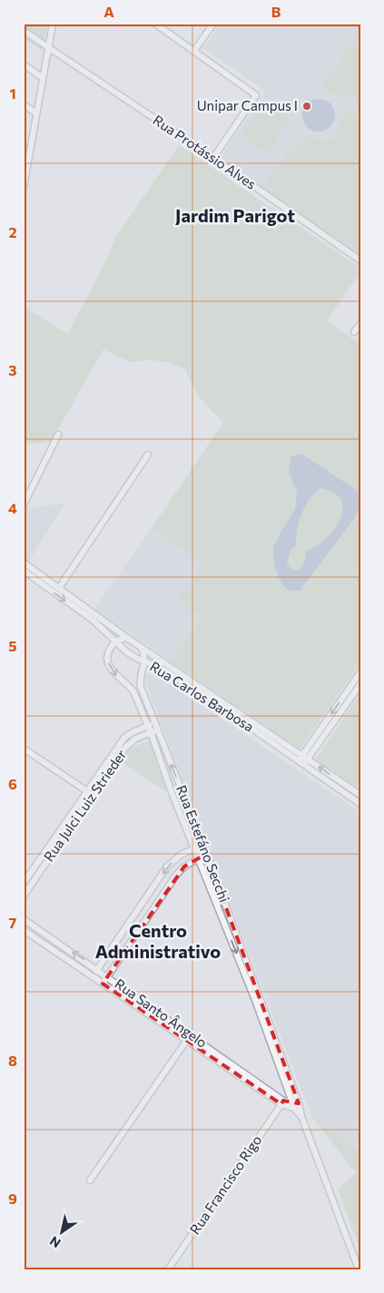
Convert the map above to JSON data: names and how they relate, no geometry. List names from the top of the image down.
{
  "streets": {
    "street": [
      "Rua Protássio Alves",
      "Rua Carlos Barbosa",
      "Rua Julci Luiz Strieder",
      "Rua Estefáno Secchi",
      "Rua Santo Ângelo",
      "Rua Francisco Rigo"
    ]
  },
  "crossings": [
    ["Rua Carlos Barbosa", "Rua Estefáno Secchi"],
    ["Rua Julci Luiz Strieder", "Rua Estefáno Secchi"],
    ["Rua Santo Ângelo", "Rua Francisco Rigo"]
  ],
  "districts": ["Jardim Parigot", "Centro Administrativo"],
  "places": ["Unipar Campus I"],
  "north": "bottom left",
  "grid": {
    "columns": ["A", "B"],
    "rows": [
      "1",
      "2",
      "3",
      "4",
      "5",
      "6",
      "7",
      "8",
      "9"
    ]
  }
}
